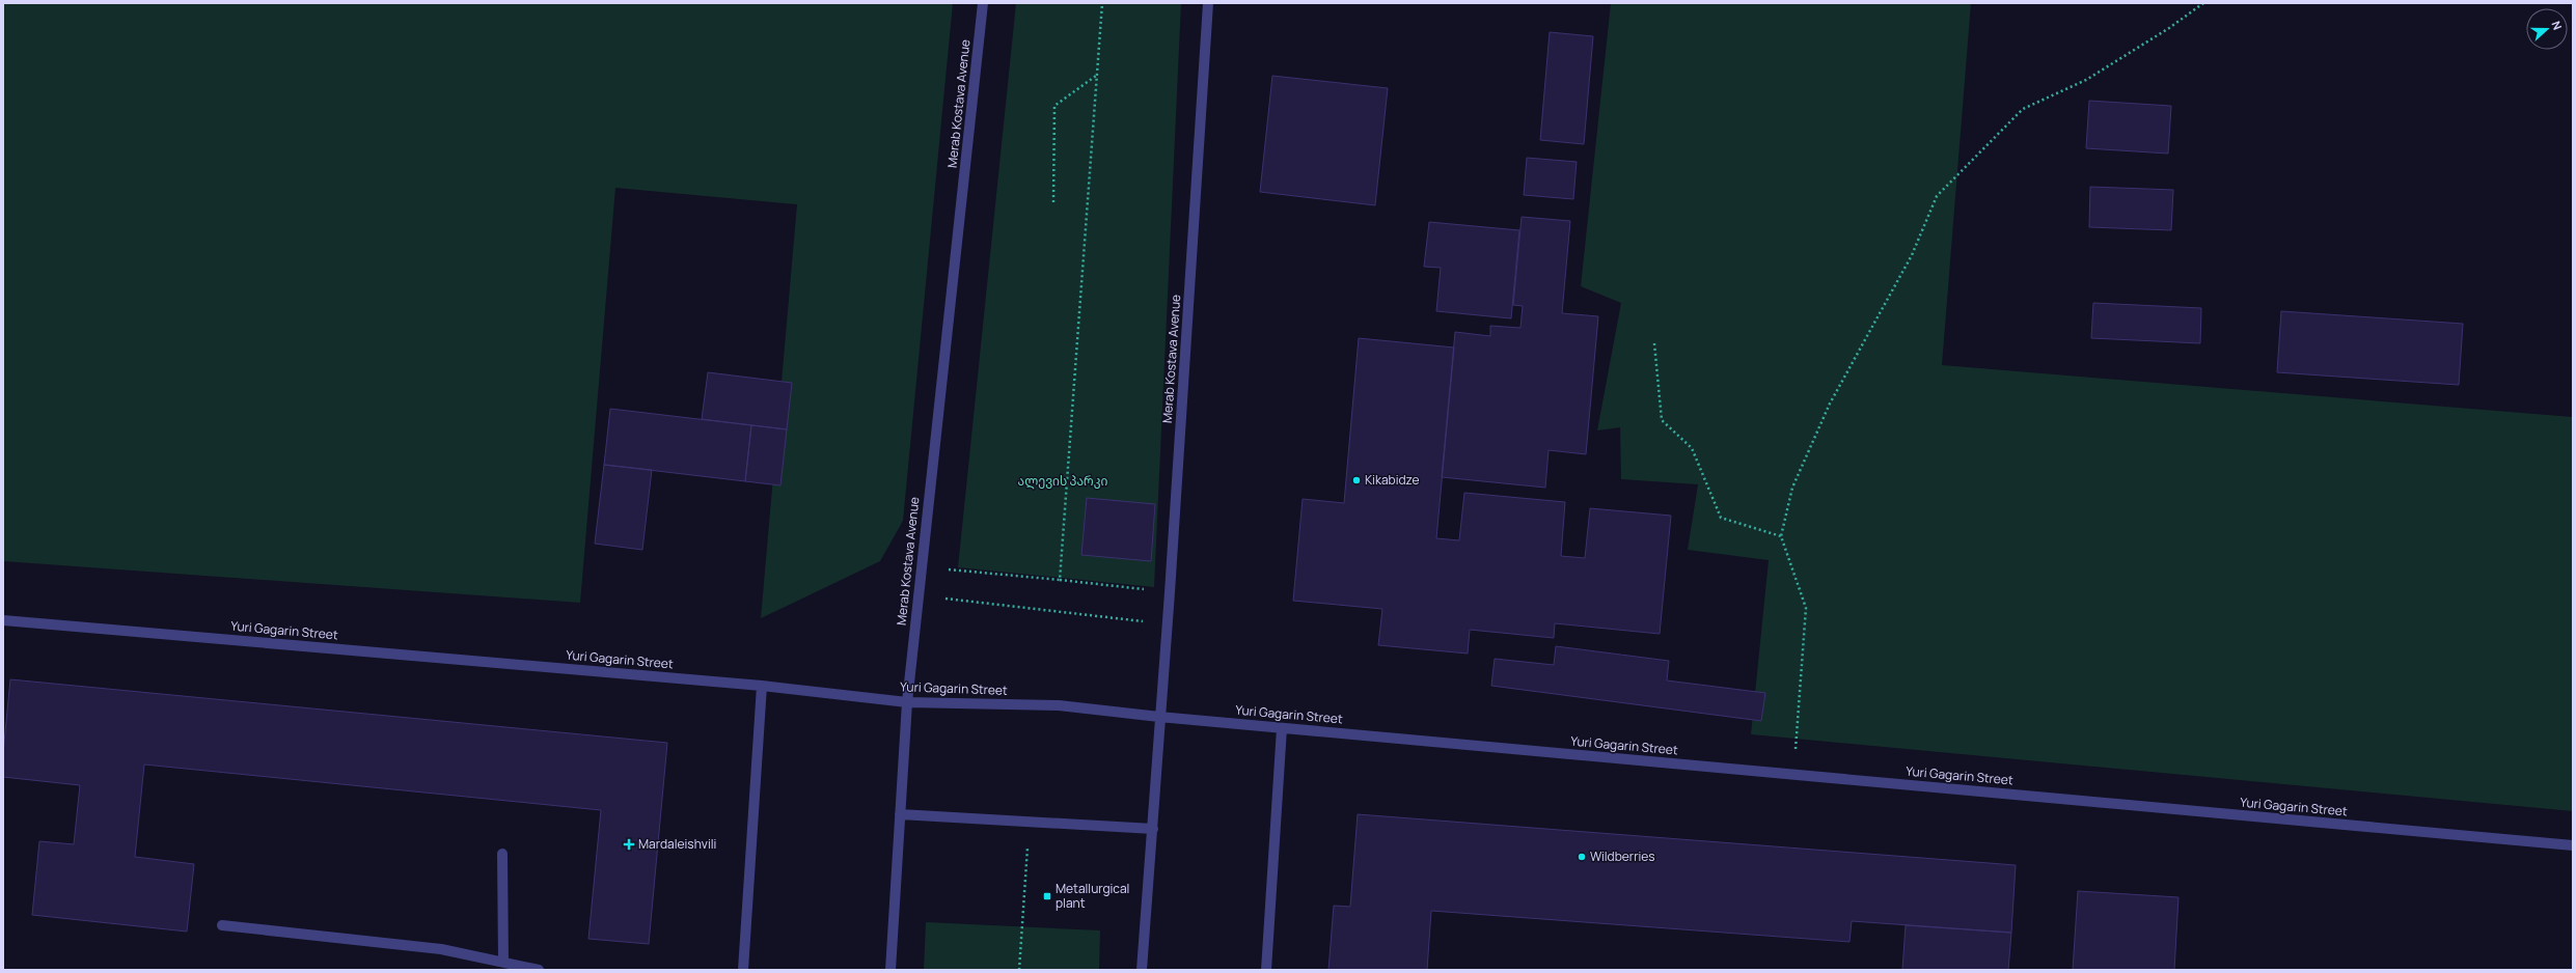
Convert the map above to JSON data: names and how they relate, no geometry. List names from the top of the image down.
{
  "streets": {
    "street": ["Merab Kostava Avenue", "Yuri Gagarin Street"]
  },
  "crossings": [
    ["Merab Kostava Avenue", "Yuri Gagarin Street"]
  ],
  "parks": ["ალევის პარკი"],
  "places": {
    "other": ["Kikabidze", "Wildberries"],
    "health": ["Mardaleishvili"],
    "transit": ["Metallurgical plant"]
  },
  "north": "right"
}
